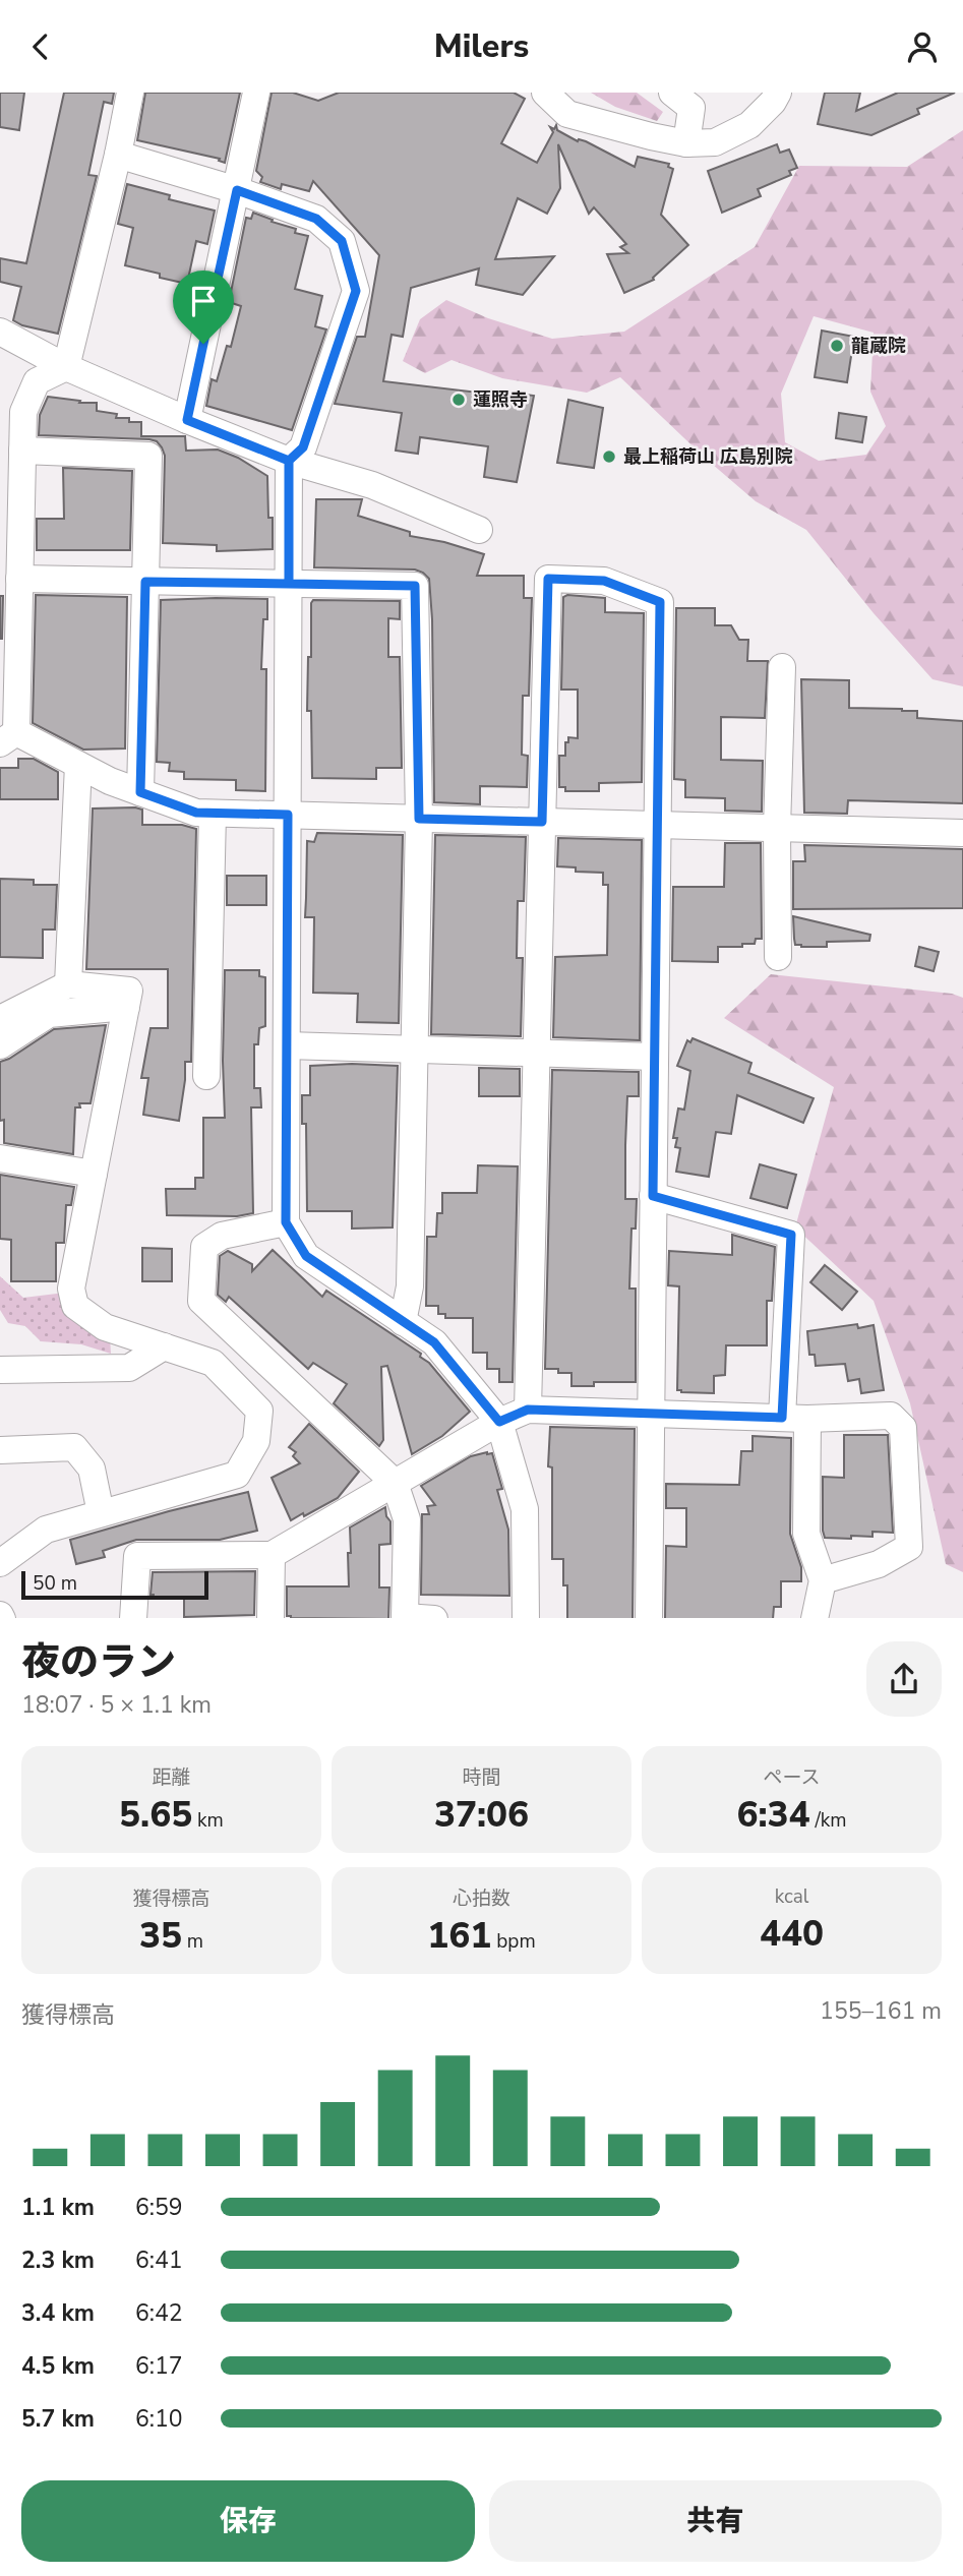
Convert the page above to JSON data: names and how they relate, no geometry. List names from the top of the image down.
{
  "places": ["龍蔵院", "蓮照寺", "最上稲荷山 広島別院"],
  "scale_bar": "50 m",
  "page": {
    "header": "Milers",
    "scale": "50 m",
    "heading": ["夜のラン", "18:07 · 5 × 1.1 km"],
    "stats": [
      ["距離", "5.65 km"],
      ["時間", "37:06"],
      ["ペース", "6:34 /km"],
      ["獲得標高", "35 m"],
      ["心拍数", "161 bpm"],
      ["kcal", "440"]
    ],
    "chart": ["獲得標高", "155–161 m"],
    "list": [
      {
        "name": "1.1 km",
        "note": "6:59"
      },
      {
        "name": "2.3 km",
        "note": "6:41"
      },
      {
        "name": "3.4 km",
        "note": "6:42"
      },
      {
        "name": "4.5 km",
        "note": "6:17"
      },
      {
        "name": "5.7 km",
        "note": "6:10"
      }
    ],
    "buttons": ["保存", "共有"]
  }
}
